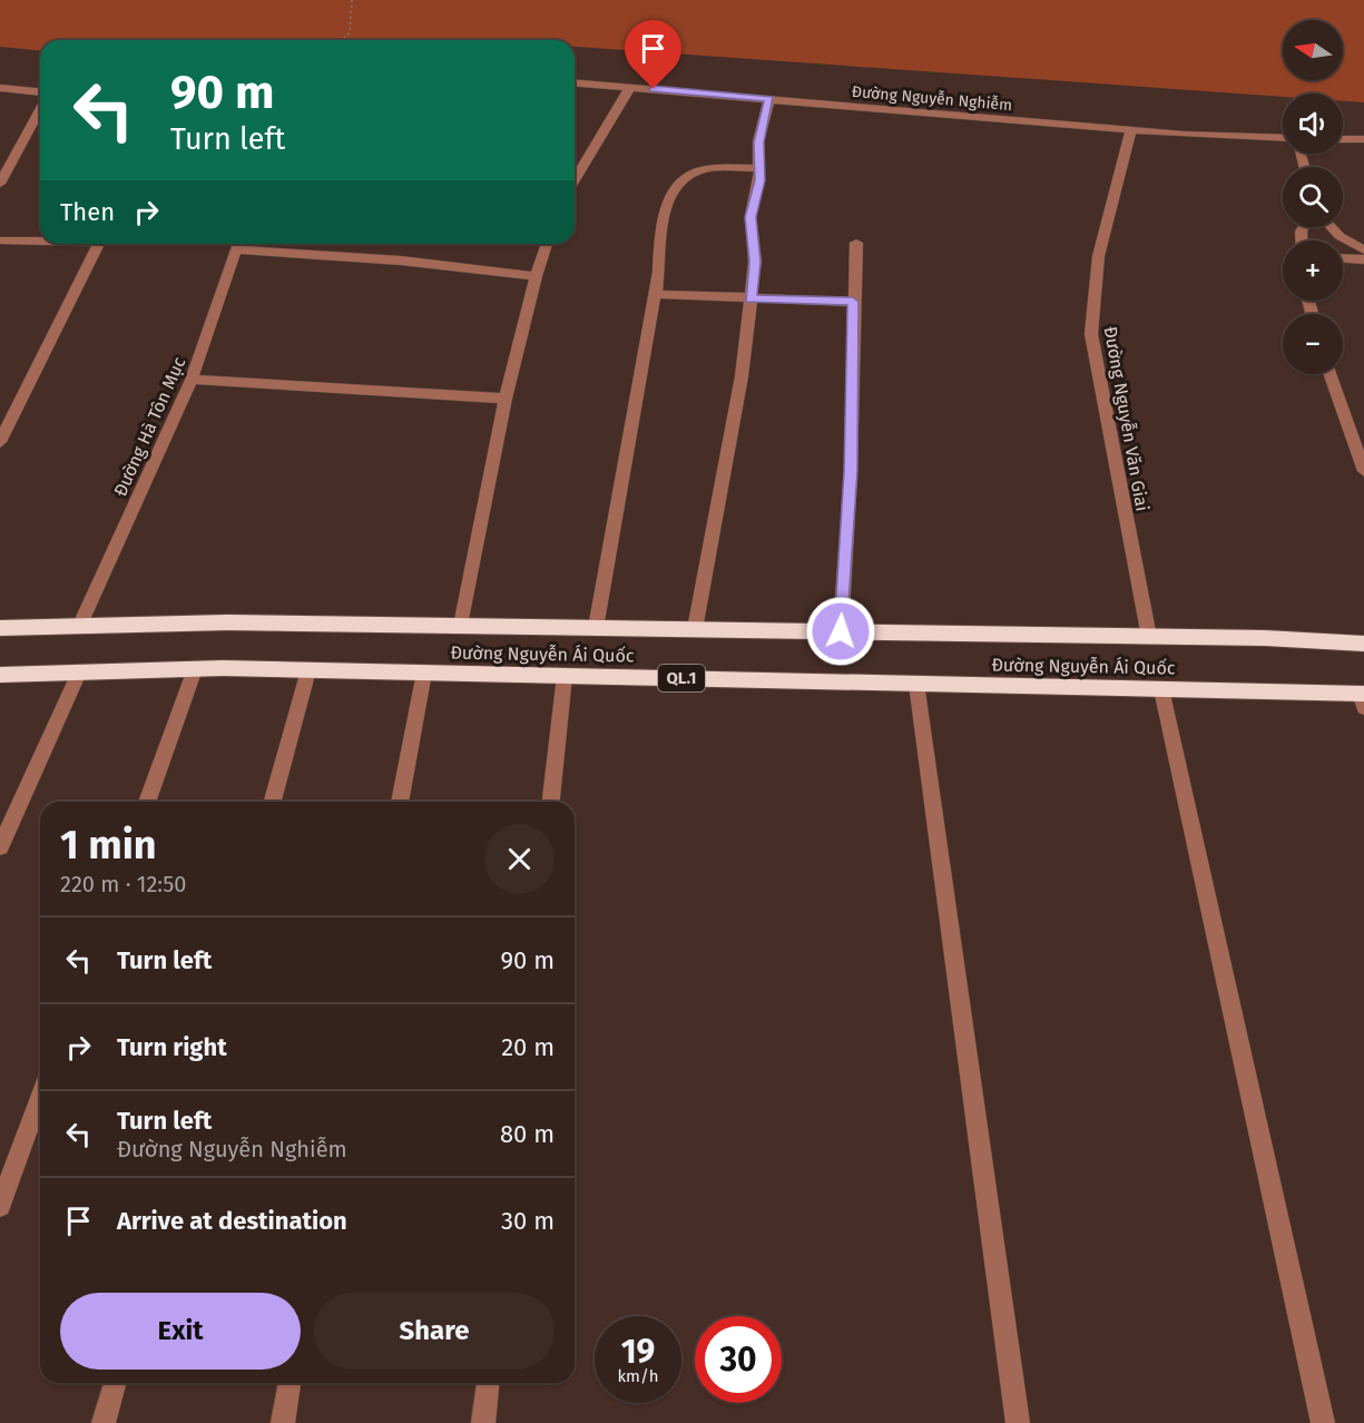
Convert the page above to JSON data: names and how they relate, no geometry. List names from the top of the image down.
{
  "streets": {
    "highway": ["Đường Nguyễn Ái Quốc", "QL.1"],
    "street": ["Đường Nguyễn Nghiễm", "Đường Nguyễn Văn Giai", "Đường Hà Tôn Mục"]
  },
  "crossings": [
    ["Đường Nguyễn Nghiễm", "Đường Nguyễn Văn Giai"],
    ["Đường Nguyễn Văn Giai", "Đường Nguyễn Ái Quốc"],
    ["Đường Hà Tôn Mục", "Đường Nguyễn Ái Quốc"]
  ],
  "north": "left",
  "page": {
    "map_buttons": ["+", "−"],
    "turn": ["90 m", "Turn left"],
    "then": "Then",
    "heading": ["1 min", "220 m · 12:50"],
    "list": [
      {
        "name": "Turn left",
        "value": "90 m"
      },
      {
        "name": "Turn right",
        "value": "20 m"
      },
      {
        "name": "Turn left",
        "note": "Đường Nguyễn Nghiễm",
        "value": "80 m"
      },
      {
        "name": "Arrive at destination",
        "value": "30 m"
      }
    ],
    "buttons": ["Exit", "Share"],
    "speed": "19 km/h",
    "limit": "30"
  }
}
